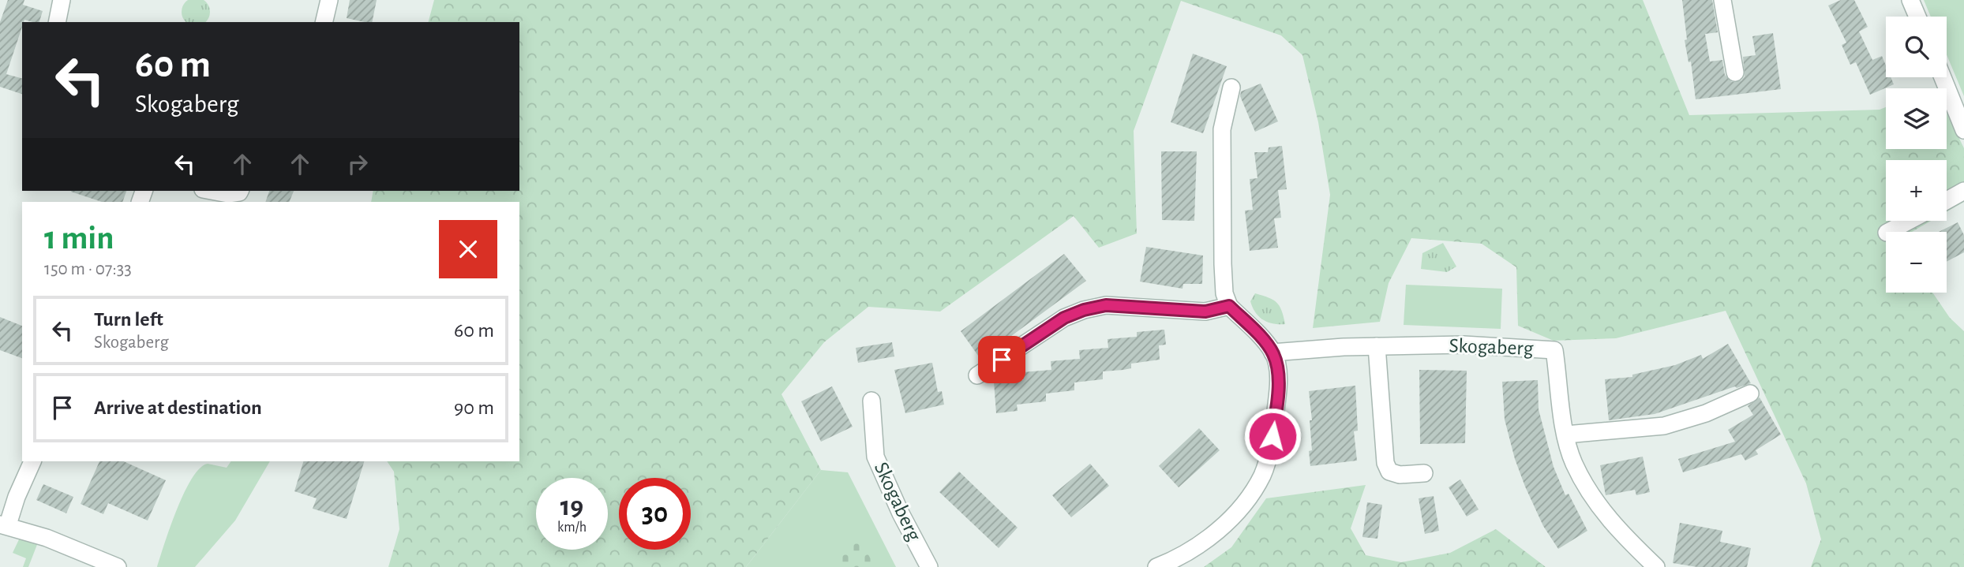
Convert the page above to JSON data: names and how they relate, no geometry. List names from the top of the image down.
{
  "streets": {
    "street": ["Skogaberg"]
  },
  "page": {
    "map_buttons": ["+", "−"],
    "turn": ["60 m", "Skogaberg"],
    "heading": ["1 min", "150 m · 07:33"],
    "list": [
      {
        "name": "Turn left",
        "note": "Skogaberg",
        "value": "60 m"
      },
      {
        "name": "Arrive at destination",
        "value": "90 m"
      }
    ],
    "speed": "19 km/h",
    "limit": "30"
  }
}
